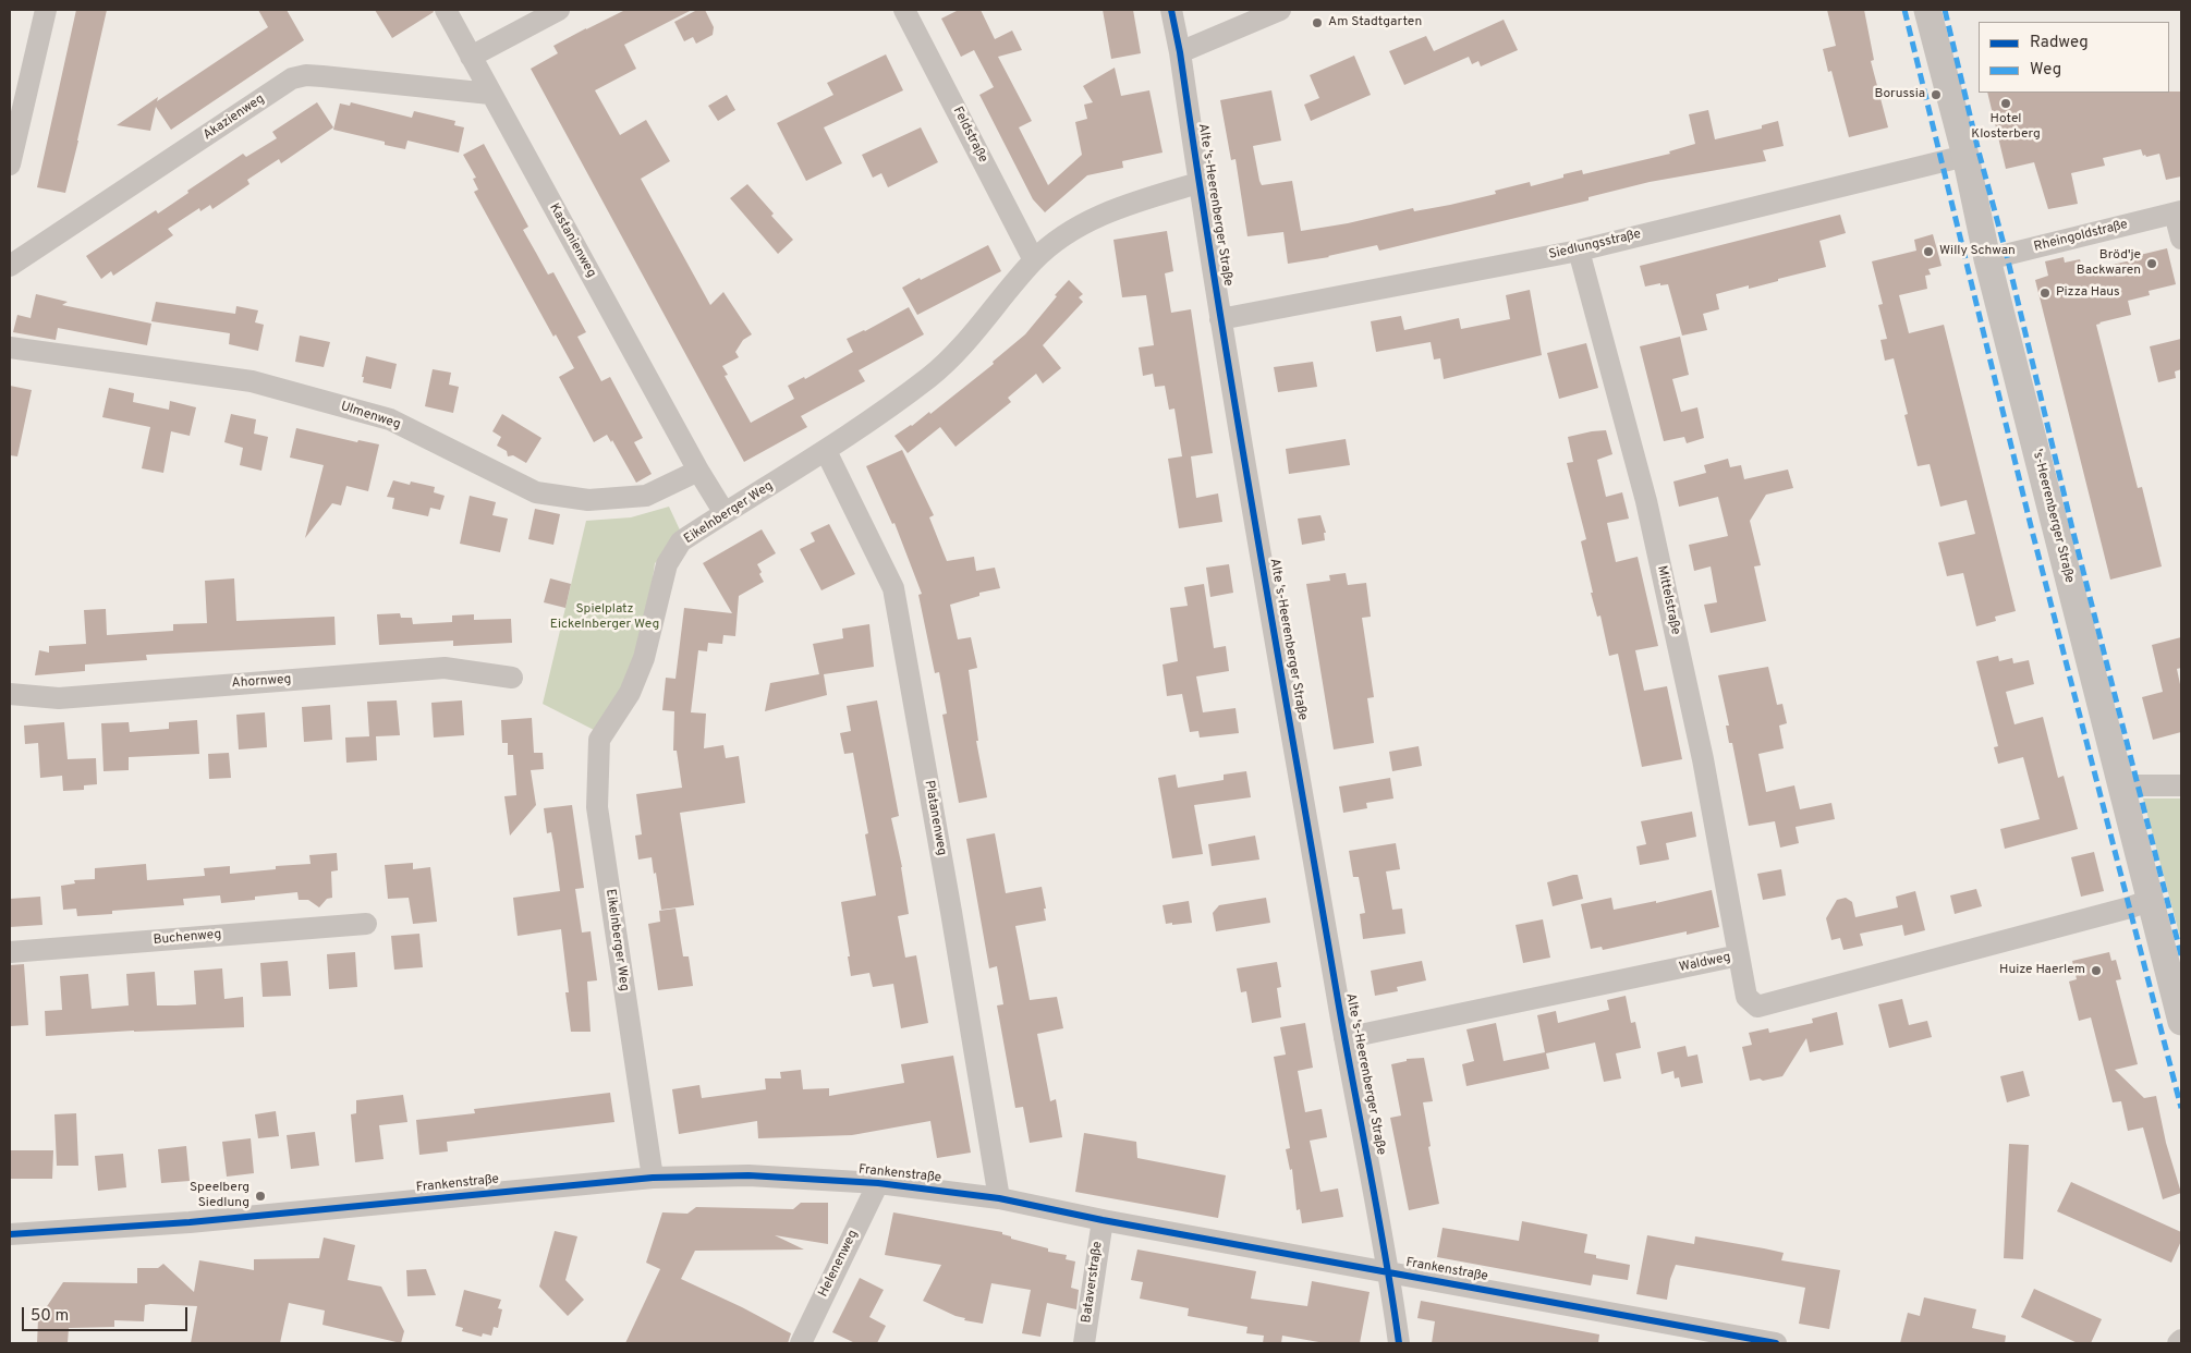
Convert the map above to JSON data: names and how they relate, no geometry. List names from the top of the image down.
{
  "streets": {
    "street": [
      "Akazienweg",
      "Feldstraße",
      "Alte 's-Heerenberger Straße",
      "Rheingoldstraße",
      "Kastanienweg",
      "Siedlungsstraße",
      "Ulmenweg",
      "Eikelnberger Weg",
      "'s-Heerenberger Straße",
      "Mittelstraße",
      "Ahornweg",
      "Platanenweg",
      "Buchenweg",
      "Waldweg",
      "Frankenstraße",
      "Helenenweg",
      "Bataverstraße"
    ]
  },
  "crossings": [
    ["Akazienweg", "Kastanienweg"],
    ["Feldstraße", "Eikelnberger Weg"],
    ["Alte 's-Heerenberger Straße", "Siedlungsstraße"],
    ["Alte 's-Heerenberger Straße", "Eikelnberger Weg"],
    ["Alte 's-Heerenberger Straße", "Waldweg"],
    ["Alte 's-Heerenberger Straße", "Frankenstraße"],
    ["Rheingoldstraße", "'s-Heerenberger Straße"],
    ["Kastanienweg", "Ulmenweg"],
    ["Siedlungsstraße", "'s-Heerenberger Straße"],
    ["Siedlungsstraße", "Mittelstraße"],
    ["Eikelnberger Weg", "Platanenweg"],
    ["Eikelnberger Weg", "Frankenstraße"],
    ["'s-Heerenberger Straße", "Waldweg"],
    ["Mittelstraße", "Waldweg"],
    ["Platanenweg", "Frankenstraße"],
    ["Frankenstraße", "Helenenweg"],
    ["Frankenstraße", "Bataverstraße"]
  ],
  "parks": ["Spielplatz Eickelnberger Weg"],
  "places": [
    "Am Stadtgarten",
    "Borussia",
    "Hotel Klosterberg",
    "Willy Schwan",
    "Bröd'je Backwaren",
    "Pizza Haus",
    "Huize Haerlem",
    "Speelberg Siedlung"
  ],
  "legend": ["Radweg", "Weg"],
  "scale_bar": "50 m"
}
